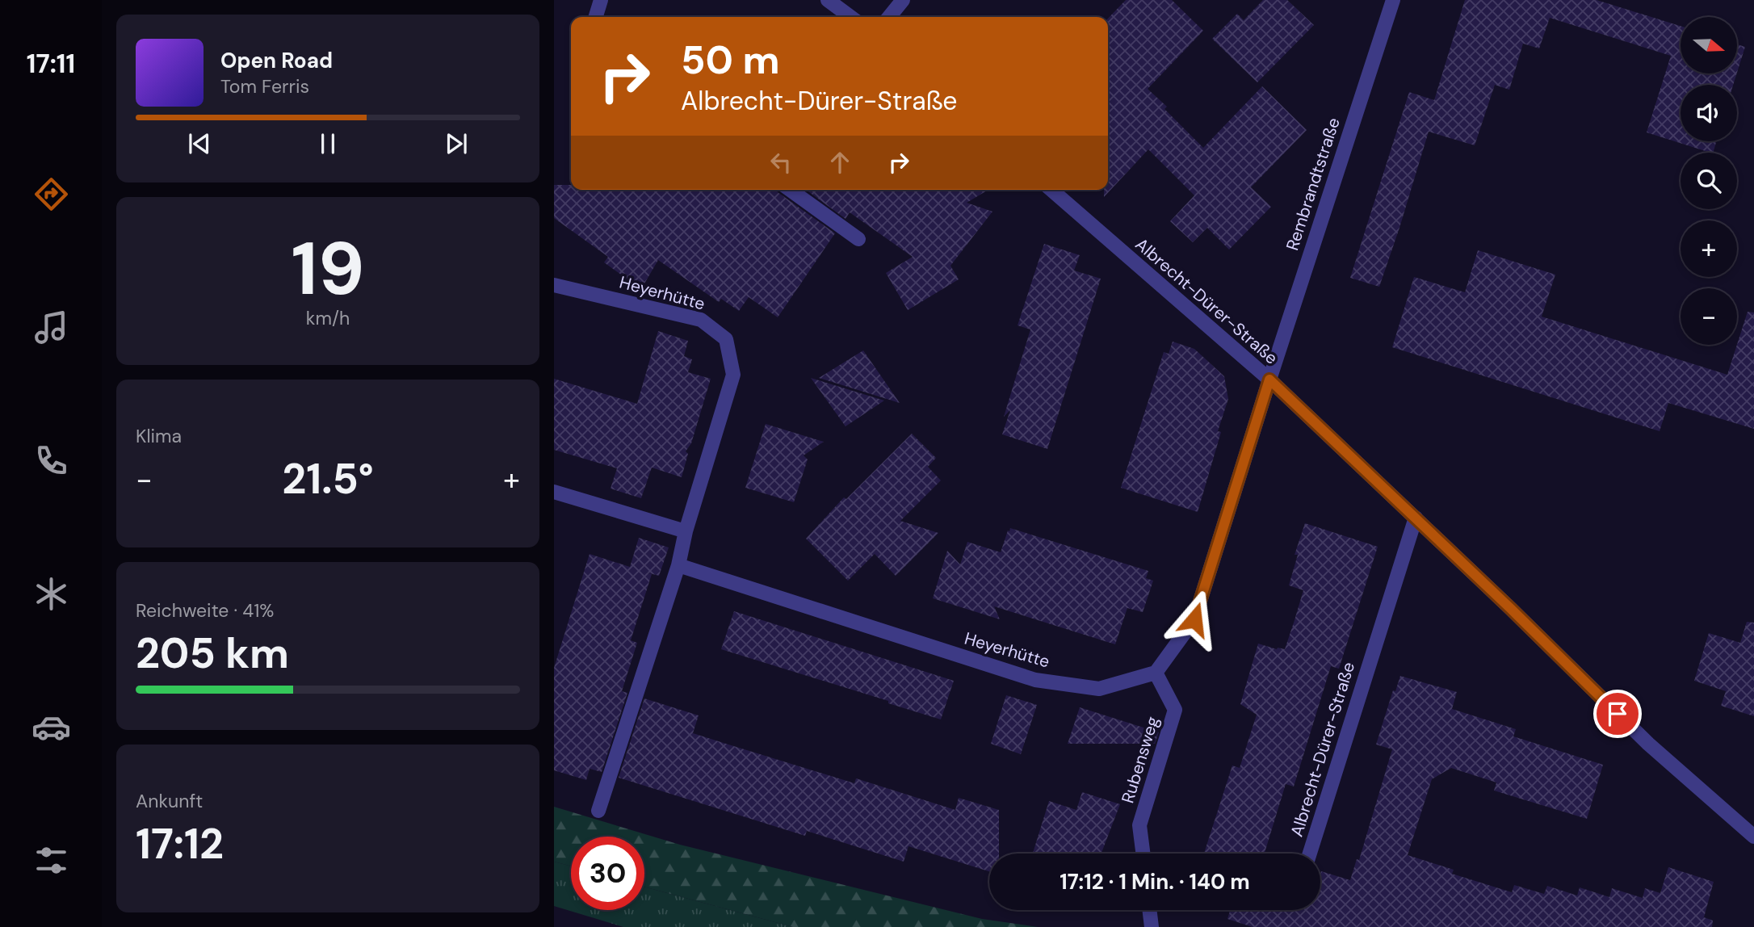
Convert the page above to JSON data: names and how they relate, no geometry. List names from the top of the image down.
{
  "streets": {
    "street": [
      "Rembrandtstraße",
      "Heyerhütte",
      "Albrecht-Dürer-Straße",
      "Rubensweg"
    ]
  },
  "crossings": [
    ["Rembrandtstraße", "Albrecht-Dürer-Straße"],
    ["Heyerhütte", "Rubensweg"]
  ],
  "north": "right",
  "page": {
    "tabs": "17:11",
    "map_buttons": ["+", "−"],
    "turn": ["50 m", "Albrecht-Dürer-Straße"],
    "song": ["Open Road", "Tom Ferris"],
    "tile": [
      ["19", "km/h"],
      "Klima",
      ["Reichweite · 41%", "205 km"],
      ["Ankunft", "17:12"]
    ],
    "heat": ["−", "21.5°", "+"],
    "limit": "30",
    "trip": "17:12 · 1 Min. · 140 m"
  }
}
